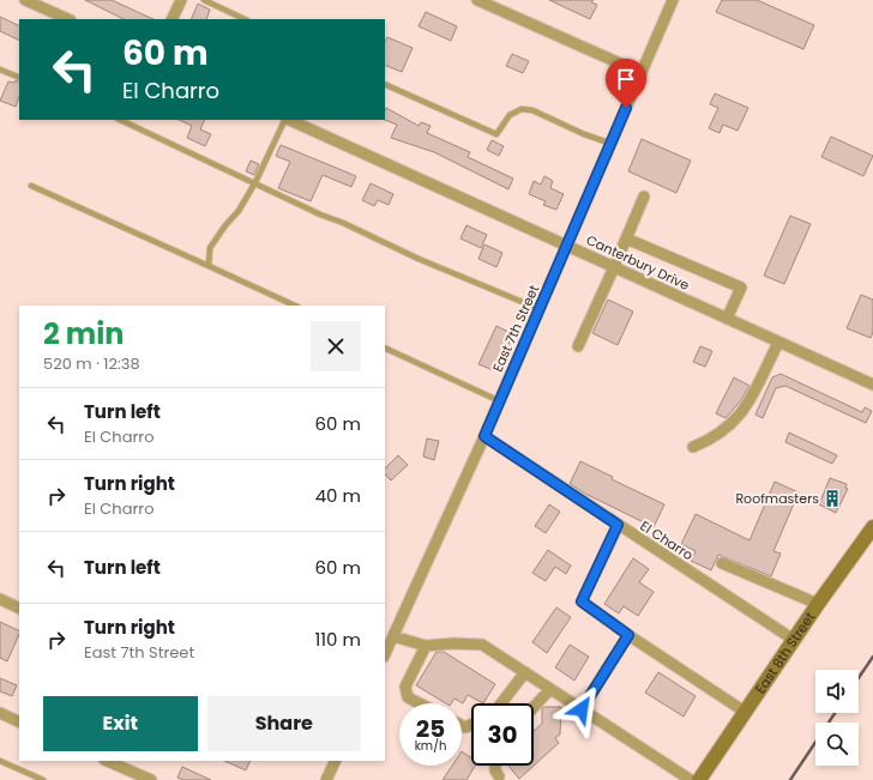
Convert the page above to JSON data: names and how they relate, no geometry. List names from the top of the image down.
{
  "streets": {
    "main road": ["East 8th Street"],
    "street": ["Canterbury Drive", "East 7th Street", "El Charro"]
  },
  "crossings": [
    ["Canterbury Drive", "East 7th Street"],
    ["East 7th Street", "El Charro"],
    ["El Charro", "East 8th Street"]
  ],
  "places": {
    "building": ["Roofmasters"]
  },
  "page": {
    "turn": ["60 m", "El Charro"],
    "heading": ["2 min", "520 m · 12:38"],
    "list": [
      {
        "name": "Turn left",
        "note": "El Charro",
        "value": "60 m"
      },
      {
        "name": "Turn right",
        "note": "El Charro",
        "value": "40 m"
      },
      {
        "name": "Turn left",
        "value": "60 m"
      },
      {
        "name": "Turn right",
        "note": "East 7th Street",
        "value": "110 m"
      }
    ],
    "buttons": ["Exit", "Share"],
    "speed": "25 km/h",
    "limit": "30"
  }
}
